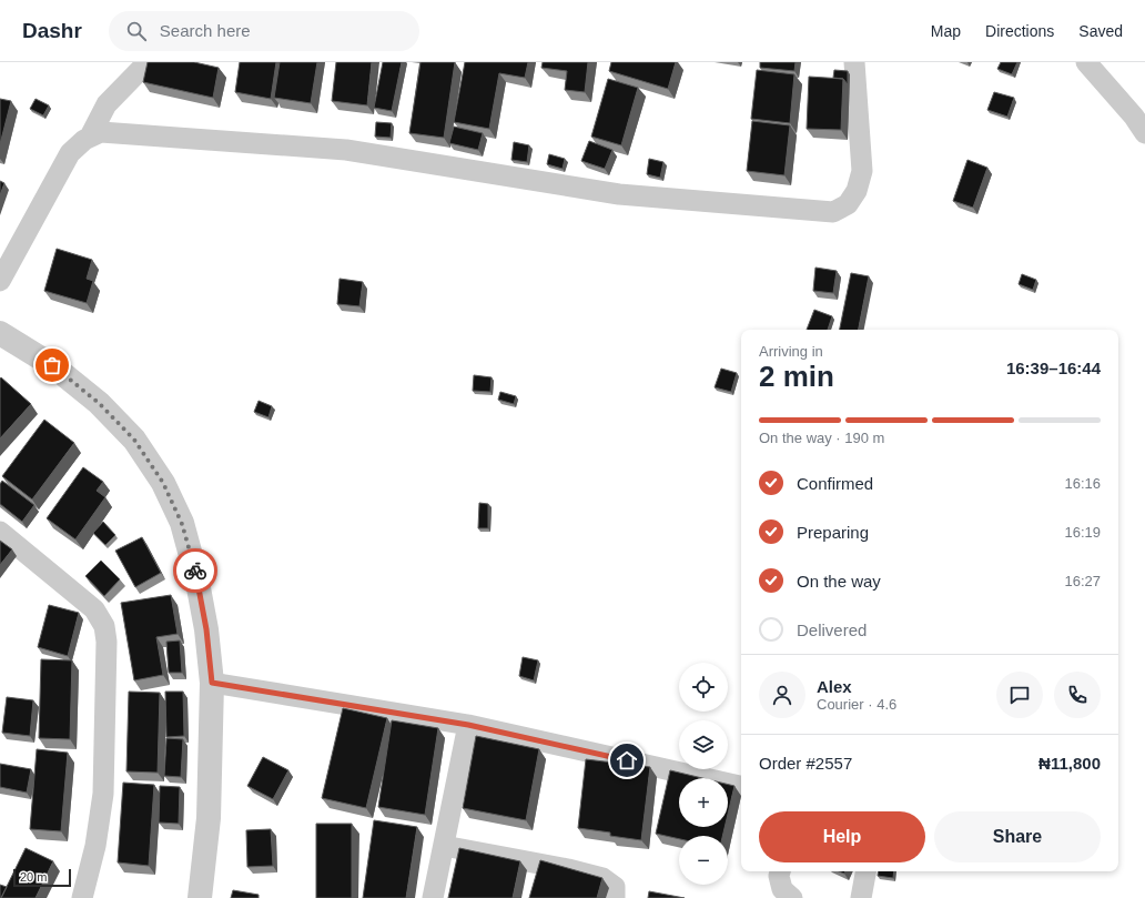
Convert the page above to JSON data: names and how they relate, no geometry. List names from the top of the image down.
{
  "scale_bar": "20 m",
  "page": {
    "header": "Dashr",
    "search": "Search here",
    "nav": ["Map", "Directions", "Saved"],
    "heading": ["2 min", "Arriving in", "16:39–16:44"],
    "panel": [
      "Alex",
      "Courier · 4.6",
      "Order #2557",
      "₦11,800"
    ],
    "bar": "On the way · 190 m",
    "list": [
      ["Confirmed", "16:16"],
      ["Preparing", "16:19"],
      ["On the way", "16:27"],
      "Delivered"
    ],
    "map_buttons": ["+", "−"],
    "buttons": ["Help", "Share"],
    "scale": "20 m"
  }
}
